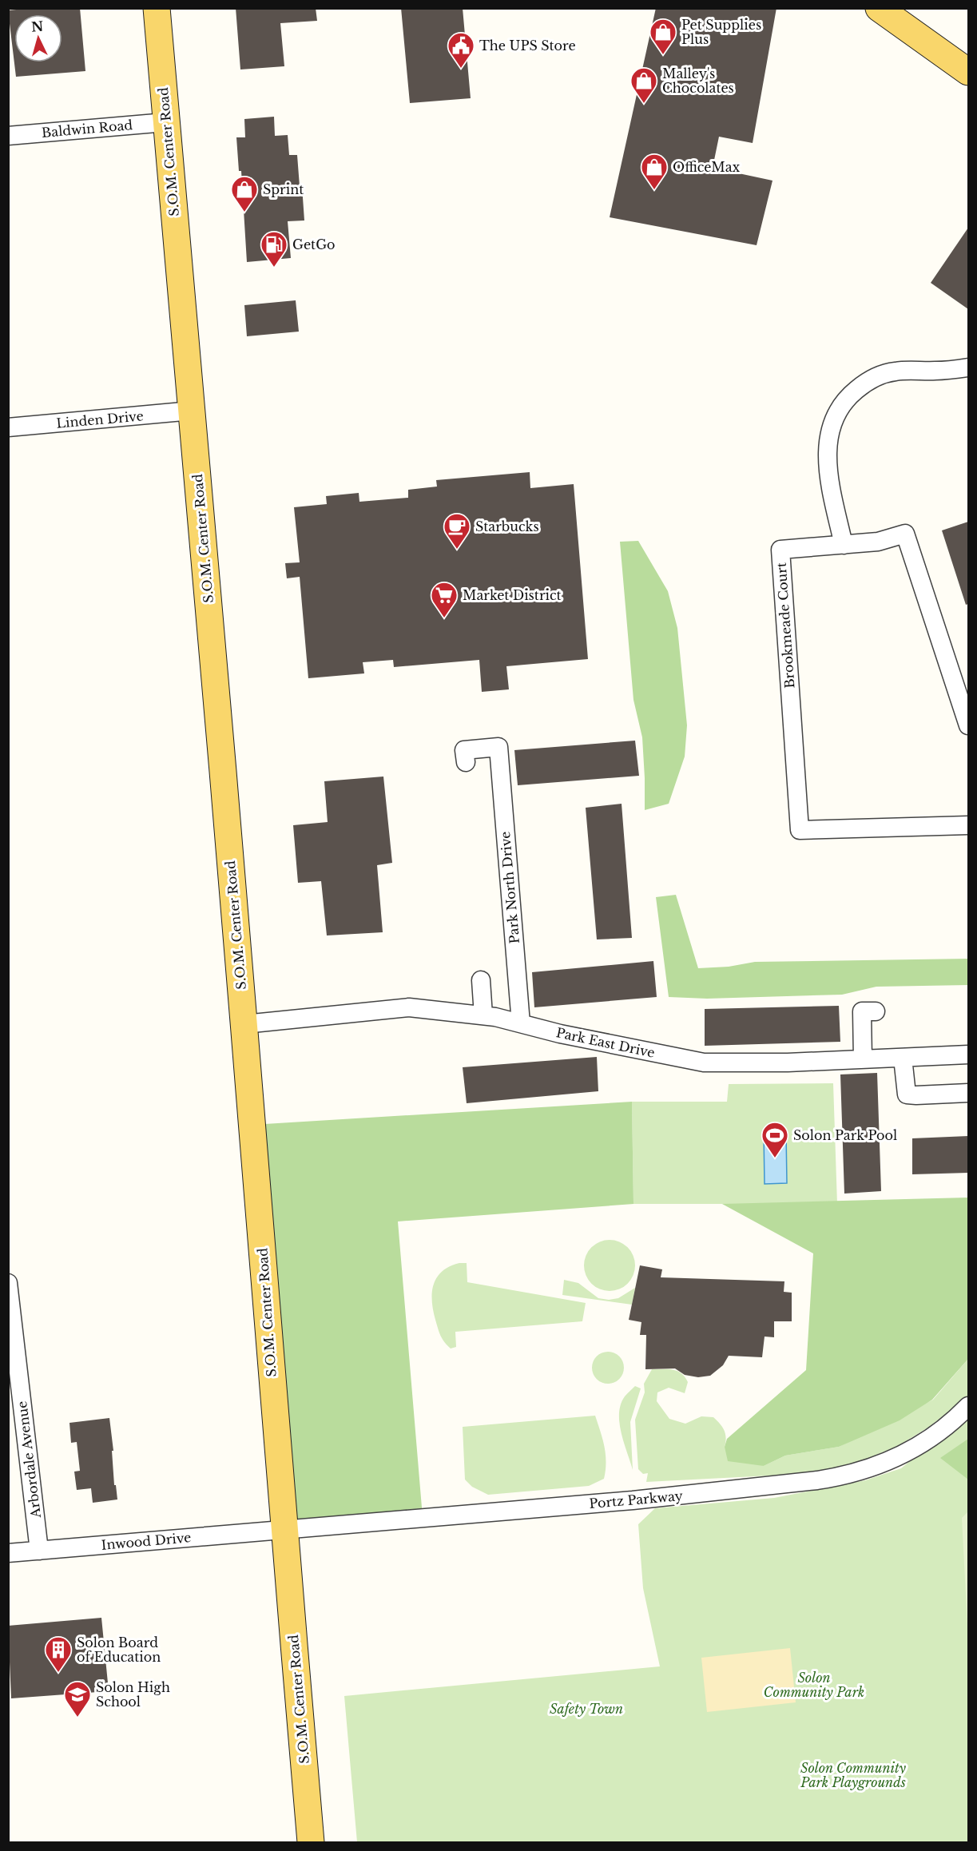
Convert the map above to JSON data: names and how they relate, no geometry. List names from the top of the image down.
{
  "streets": {
    "main road": ["S.O.M. Center Road"],
    "street": [
      "Baldwin Road",
      "Linden Drive",
      "Brookmeade Court",
      "Park North Drive",
      "Park East Drive",
      "Arbordale Avenue",
      "Portz Parkway",
      "Inwood Drive"
    ]
  },
  "crossings": [
    ["Baldwin Road", "S.O.M. Center Road"],
    ["S.O.M. Center Road", "Linden Drive"],
    ["S.O.M. Center Road", "Park East Drive"],
    ["S.O.M. Center Road", "Portz Parkway"],
    ["S.O.M. Center Road", "Inwood Drive"],
    ["Park North Drive", "Park East Drive"],
    ["Arbordale Avenue", "Inwood Drive"],
    ["Portz Parkway", "Inwood Drive"]
  ],
  "parks": ["Solon Community Park", "Safety Town", "Solon Community Park Playgrounds"],
  "places": {
    "shop": [
      "Pet Supplies Plus",
      "Malley's Chocolates",
      "OfficeMax",
      "Sprint"
    ],
    "public building": ["The UPS Store"],
    "fuel station": ["GetGo"],
    "cafe": ["Starbucks"],
    "supermarket": ["Market District"],
    "sports": ["Solon Park Pool"],
    "building": ["Solon Board of Education"],
    "school or university": ["Solon High School"]
  },
  "north": "top"
}
